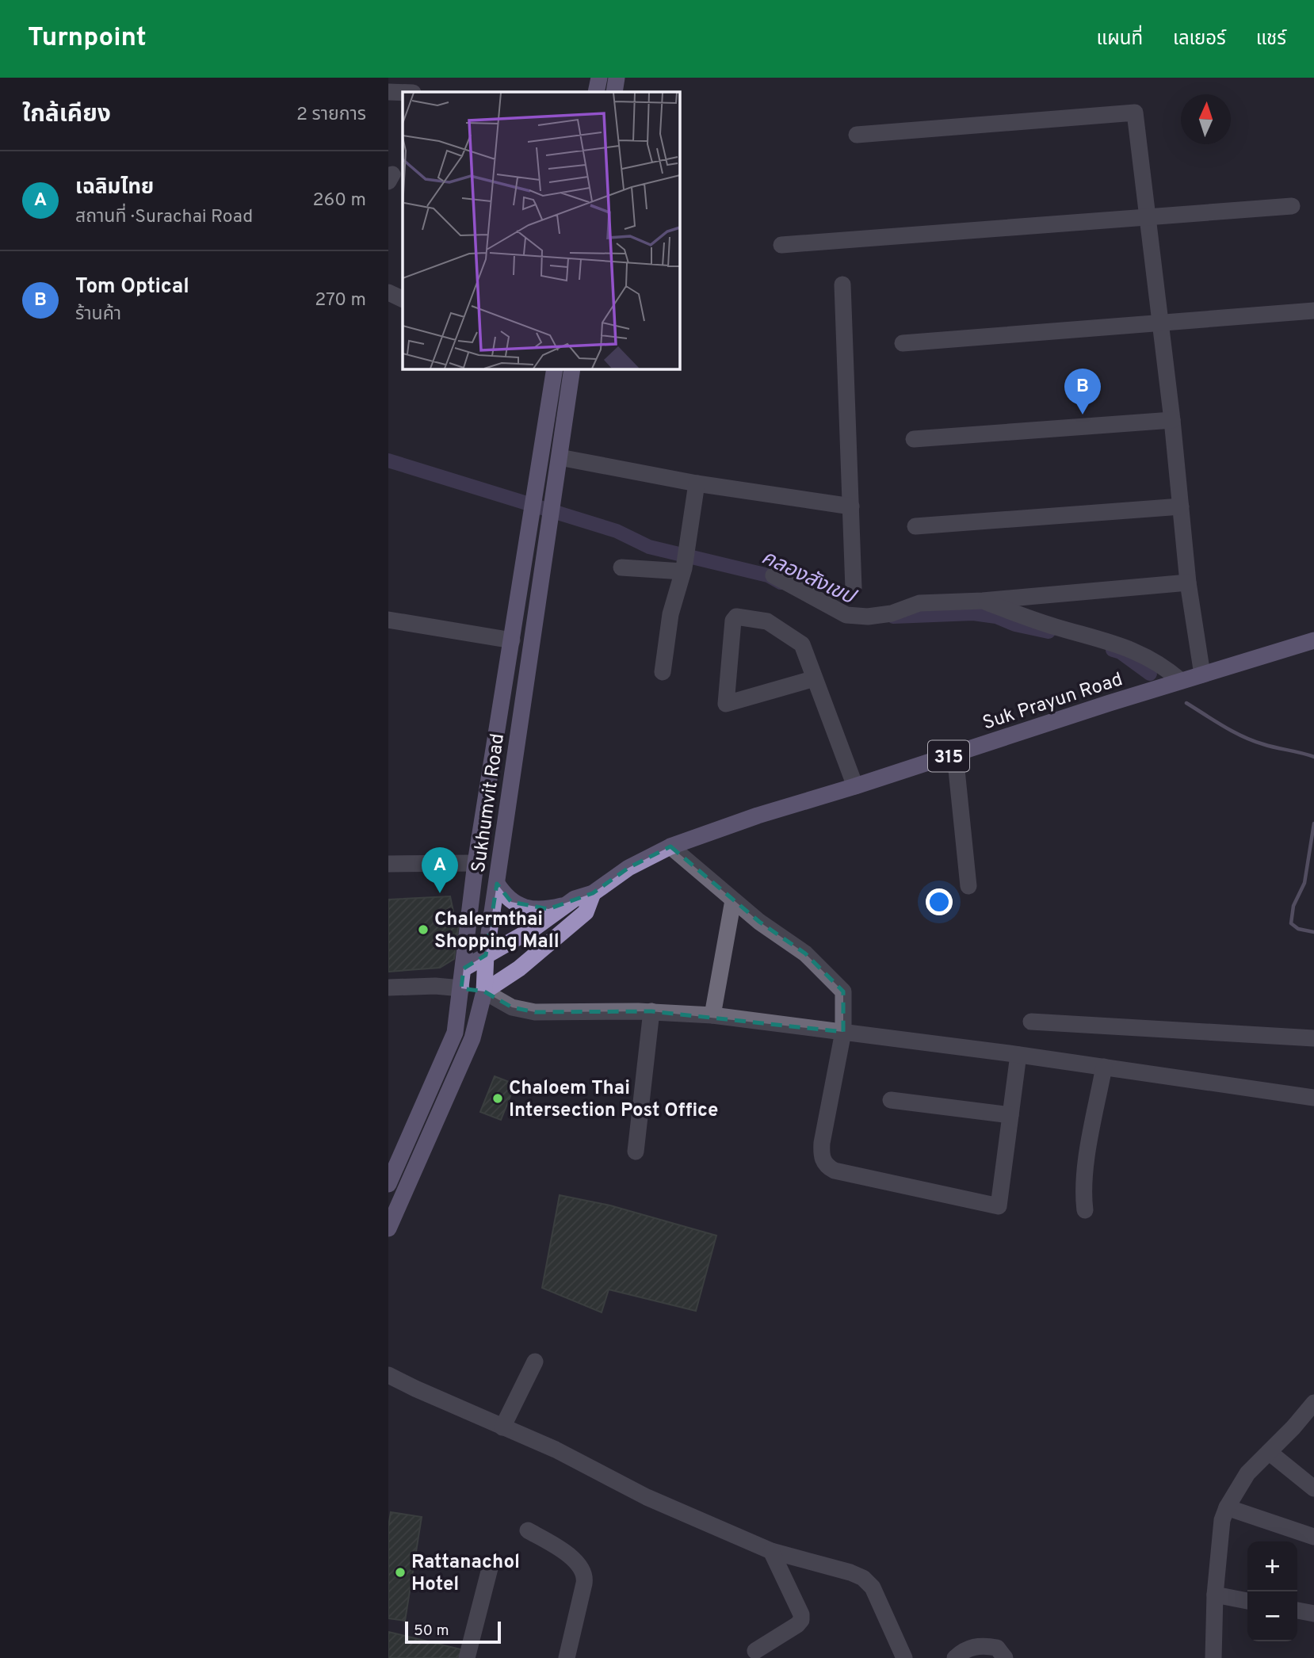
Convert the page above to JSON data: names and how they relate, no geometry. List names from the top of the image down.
{
  "streets": {
    "main road": ["Suk Prayun Road", "315", "Sukhumvit Road"]
  },
  "crossings": [
    ["Suk Prayun Road", "Sukhumvit Road"]
  ],
  "water": ["คลองสังเขป"],
  "places": ["Chalermthai Shopping Mall", "Chaloem Thai Intersection Post Office", "Rattanachol Hotel"],
  "scale_bar": "50 m",
  "north": "top",
  "page": {
    "header": "Turnpoint",
    "nav": ["แผนที่", "เลเยอร์", "แชร์"],
    "heading": ["ใกล้เคียง", "2 รายการ"],
    "list": [
      {
        "mark": "A",
        "name": "เฉลิมไทย",
        "note": "สถานที่ · Surachai Road",
        "value": "260 m"
      },
      {
        "mark": "B",
        "name": "Tom Optical",
        "note": "ร้านค้า",
        "value": "270 m"
      }
    ],
    "pins": ["B", "A"],
    "map_buttons": ["+", "−"],
    "scale": "50 m"
  }
}
